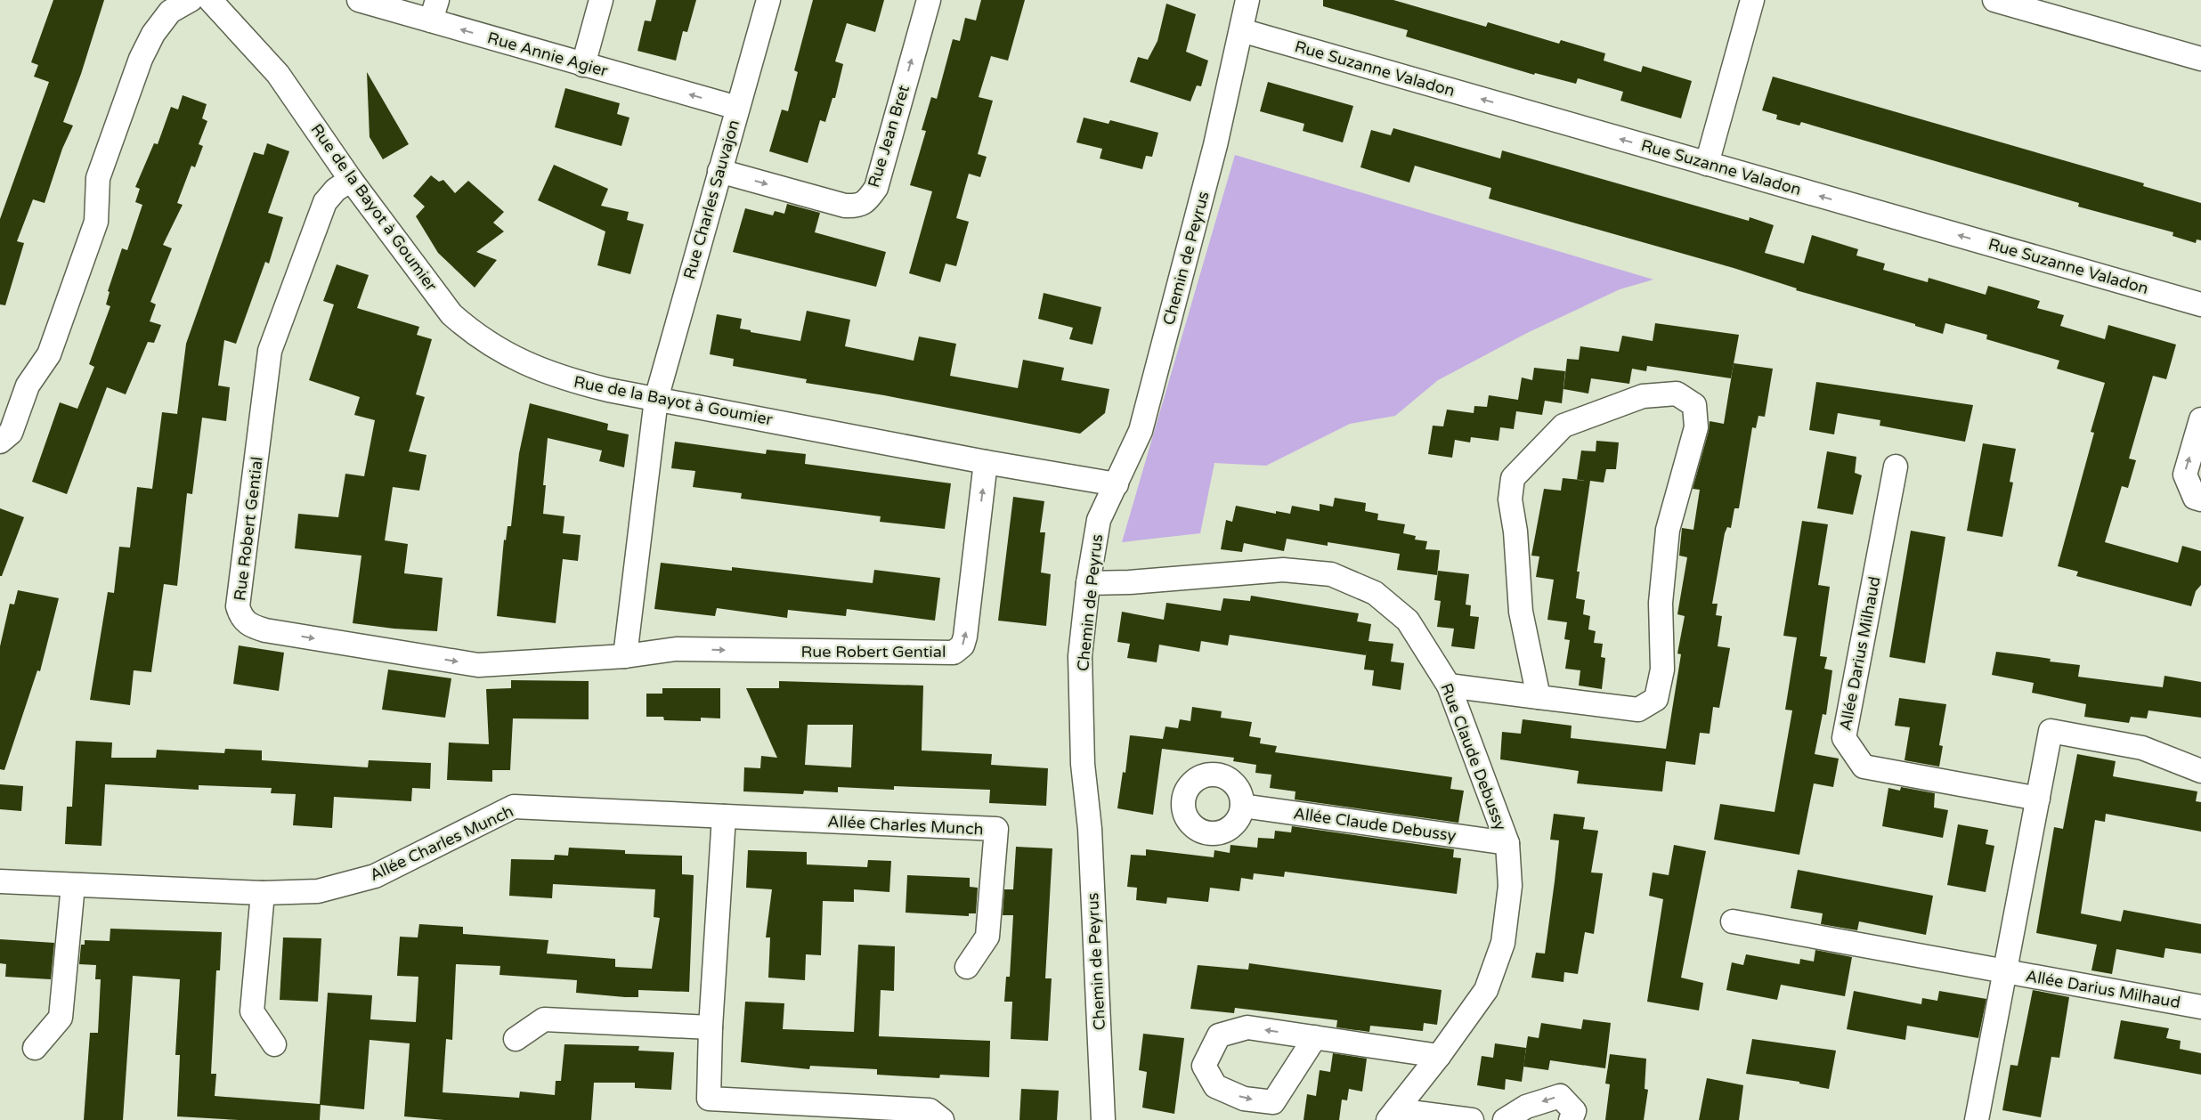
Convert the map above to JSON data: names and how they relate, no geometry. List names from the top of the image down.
{
  "streets": {
    "street": [
      "Rue Annie Agier",
      "Rue Suzanne Valadon",
      "Rue Jean Bret",
      "Rue Charles Sauvajon",
      "Rue de la Bayot à Goumier",
      "Chemin de Peyrus",
      "Rue Robert Gential",
      "Allée Darius Milhaud",
      "Rue Claude Debussy",
      "Allée Claude Debussy",
      "Allée Charles Munch"
    ]
  },
  "crossings": [
    ["Rue Annie Agier", "Rue Charles Sauvajon"],
    ["Rue Suzanne Valadon", "Chemin de Peyrus"],
    ["Rue Jean Bret", "Rue Charles Sauvajon"],
    ["Rue Charles Sauvajon", "Rue de la Bayot à Goumier"],
    ["Rue de la Bayot à Goumier", "Chemin de Peyrus"],
    ["Rue de la Bayot à Goumier", "Rue Robert Gential"],
    ["Chemin de Peyrus", "Rue Claude Debussy"],
    ["Rue Claude Debussy", "Allée Claude Debussy"]
  ],
  "one_way": ["Rue Annie Agier", "Rue Suzanne Valadon"]
}
